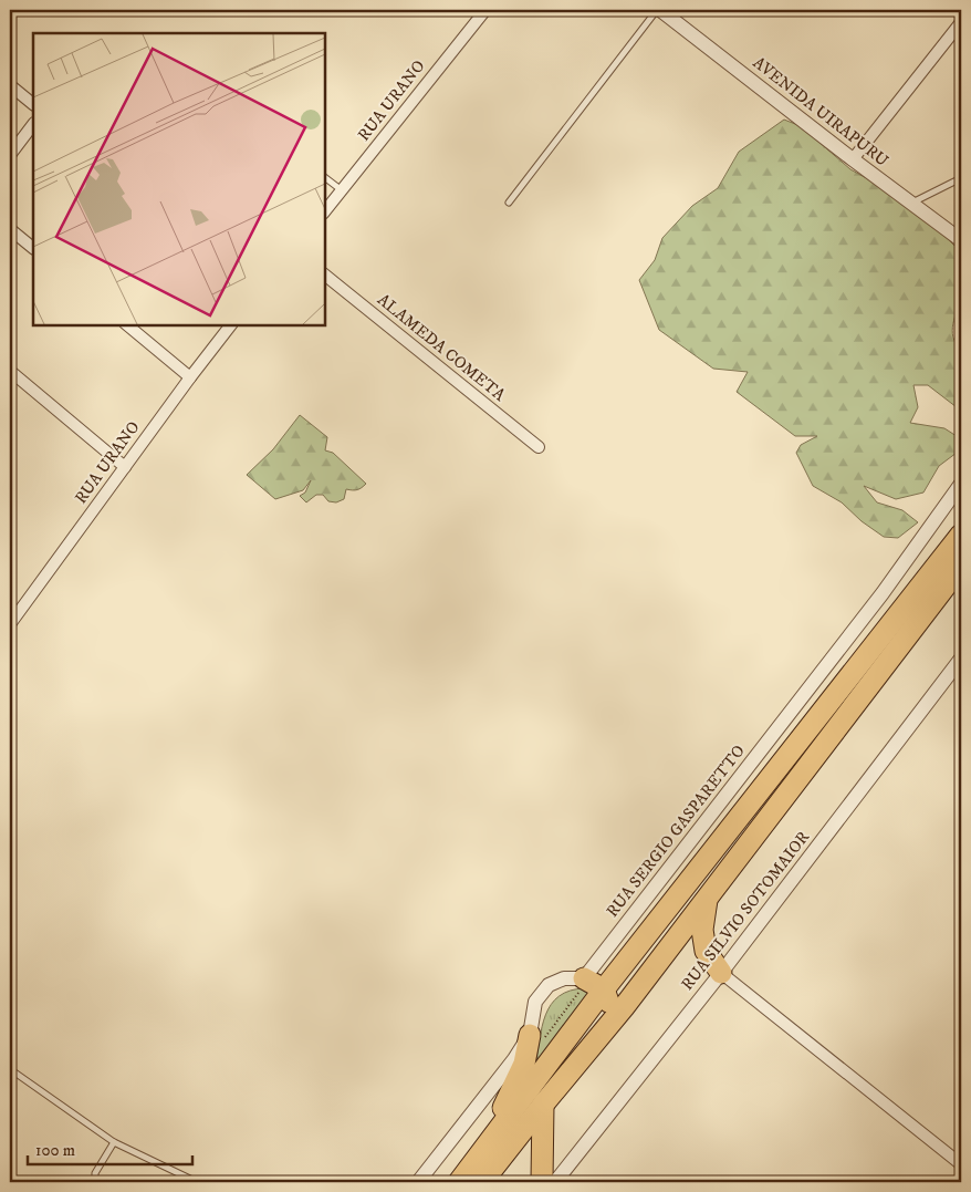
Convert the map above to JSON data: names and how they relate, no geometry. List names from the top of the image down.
{
  "streets": {
    "street": [
      "RUA URANO",
      "AVENIDA UIRAPURU",
      "ALAMEDA COMETA",
      "RUA SERGIO GASPARETTO",
      "RUA SILVIO SOTOMAIOR"
    ]
  },
  "scale_bar": "100 m"
}
